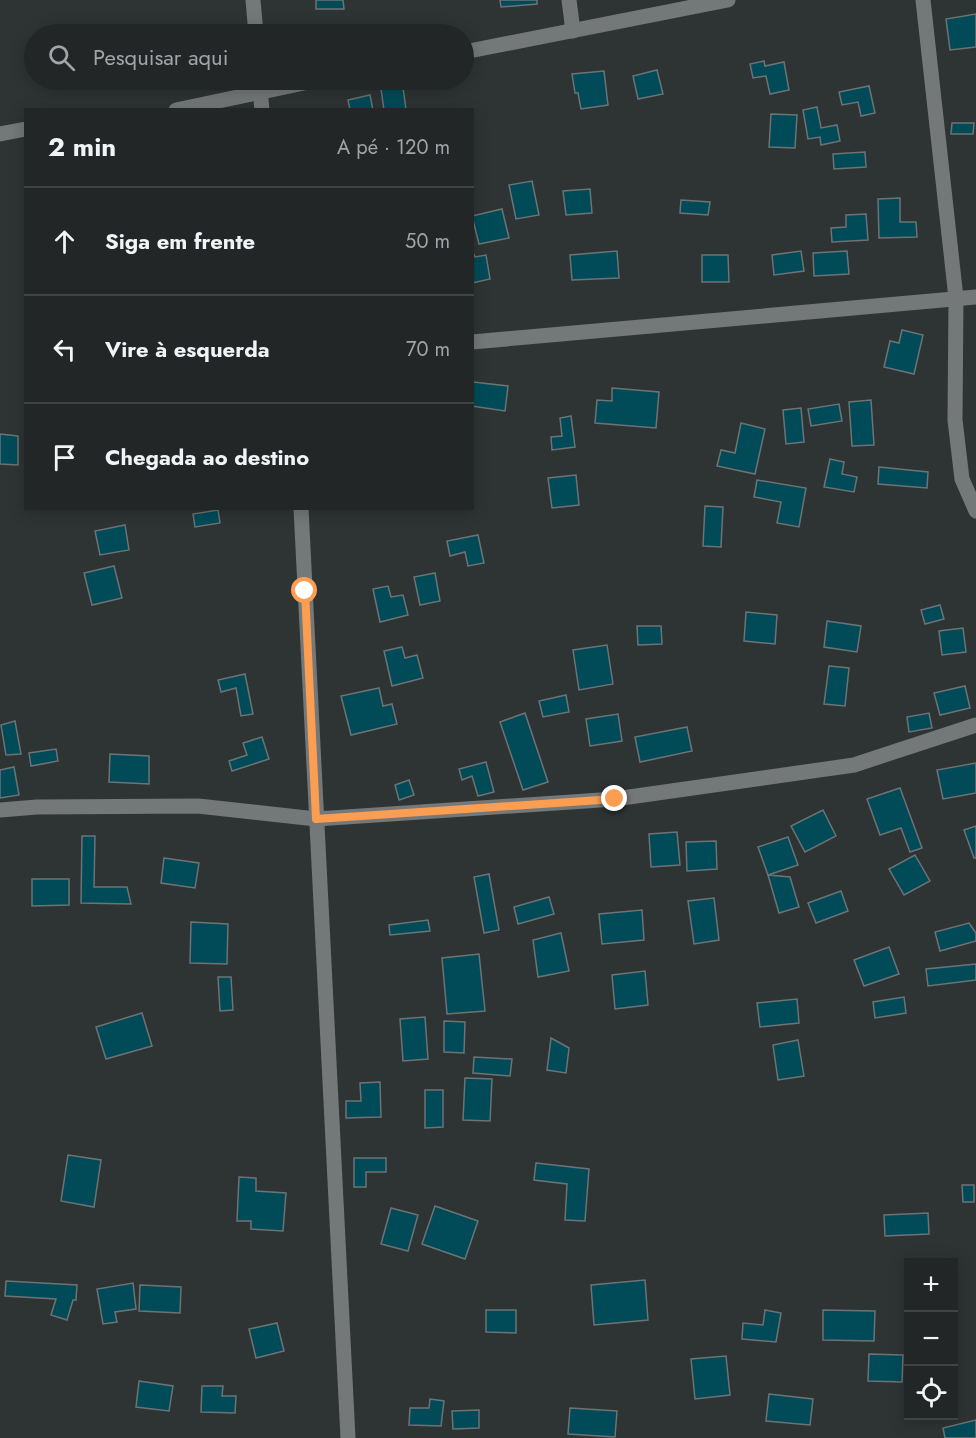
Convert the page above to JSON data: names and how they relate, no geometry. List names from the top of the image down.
{
  "page": {
    "search": "Pesquisar aqui",
    "heading": ["2 min", "A pé · 120 m"],
    "list": [
      ["Siga em frente", "50 m"],
      ["Vire à esquerda", "70 m"],
      "Chegada ao destino"
    ],
    "map_buttons": ["+", "−"]
  }
}
